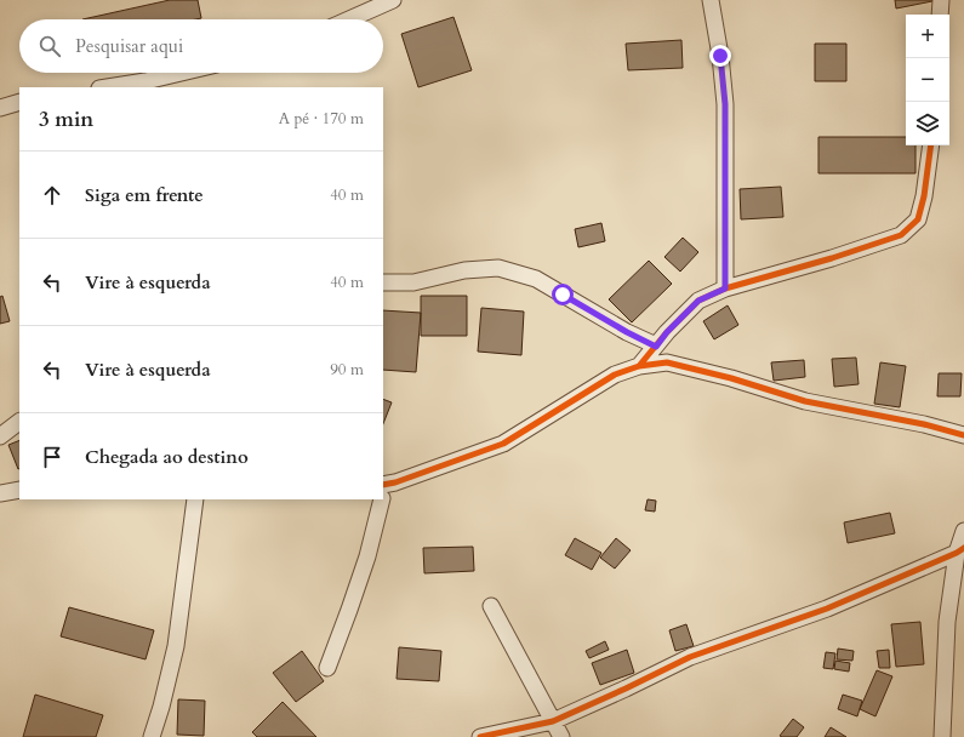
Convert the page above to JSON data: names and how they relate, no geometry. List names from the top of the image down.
{
  "page": {
    "map_buttons": ["+", "−"],
    "search": "Pesquisar aqui",
    "heading": ["3 min", "A pé · 170 m"],
    "list": [
      ["Siga em frente", "40 m"],
      ["Vire à esquerda", "40 m"],
      ["Vire à esquerda", "90 m"],
      "Chegada ao destino"
    ]
  }
}
